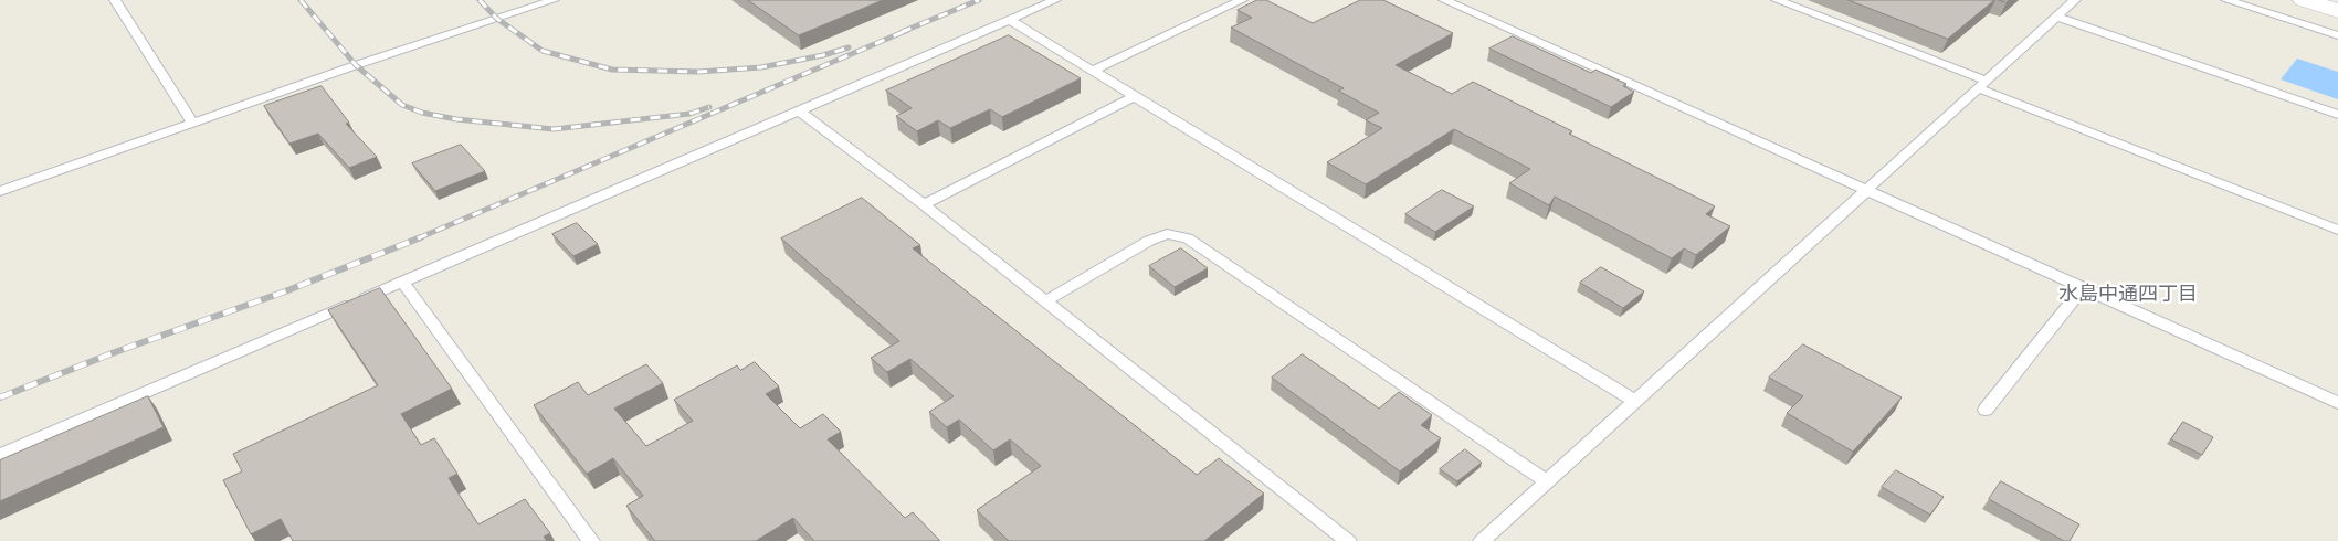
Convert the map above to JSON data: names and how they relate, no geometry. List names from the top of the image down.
{
  "districts": ["水島中通四丁目"]
}
